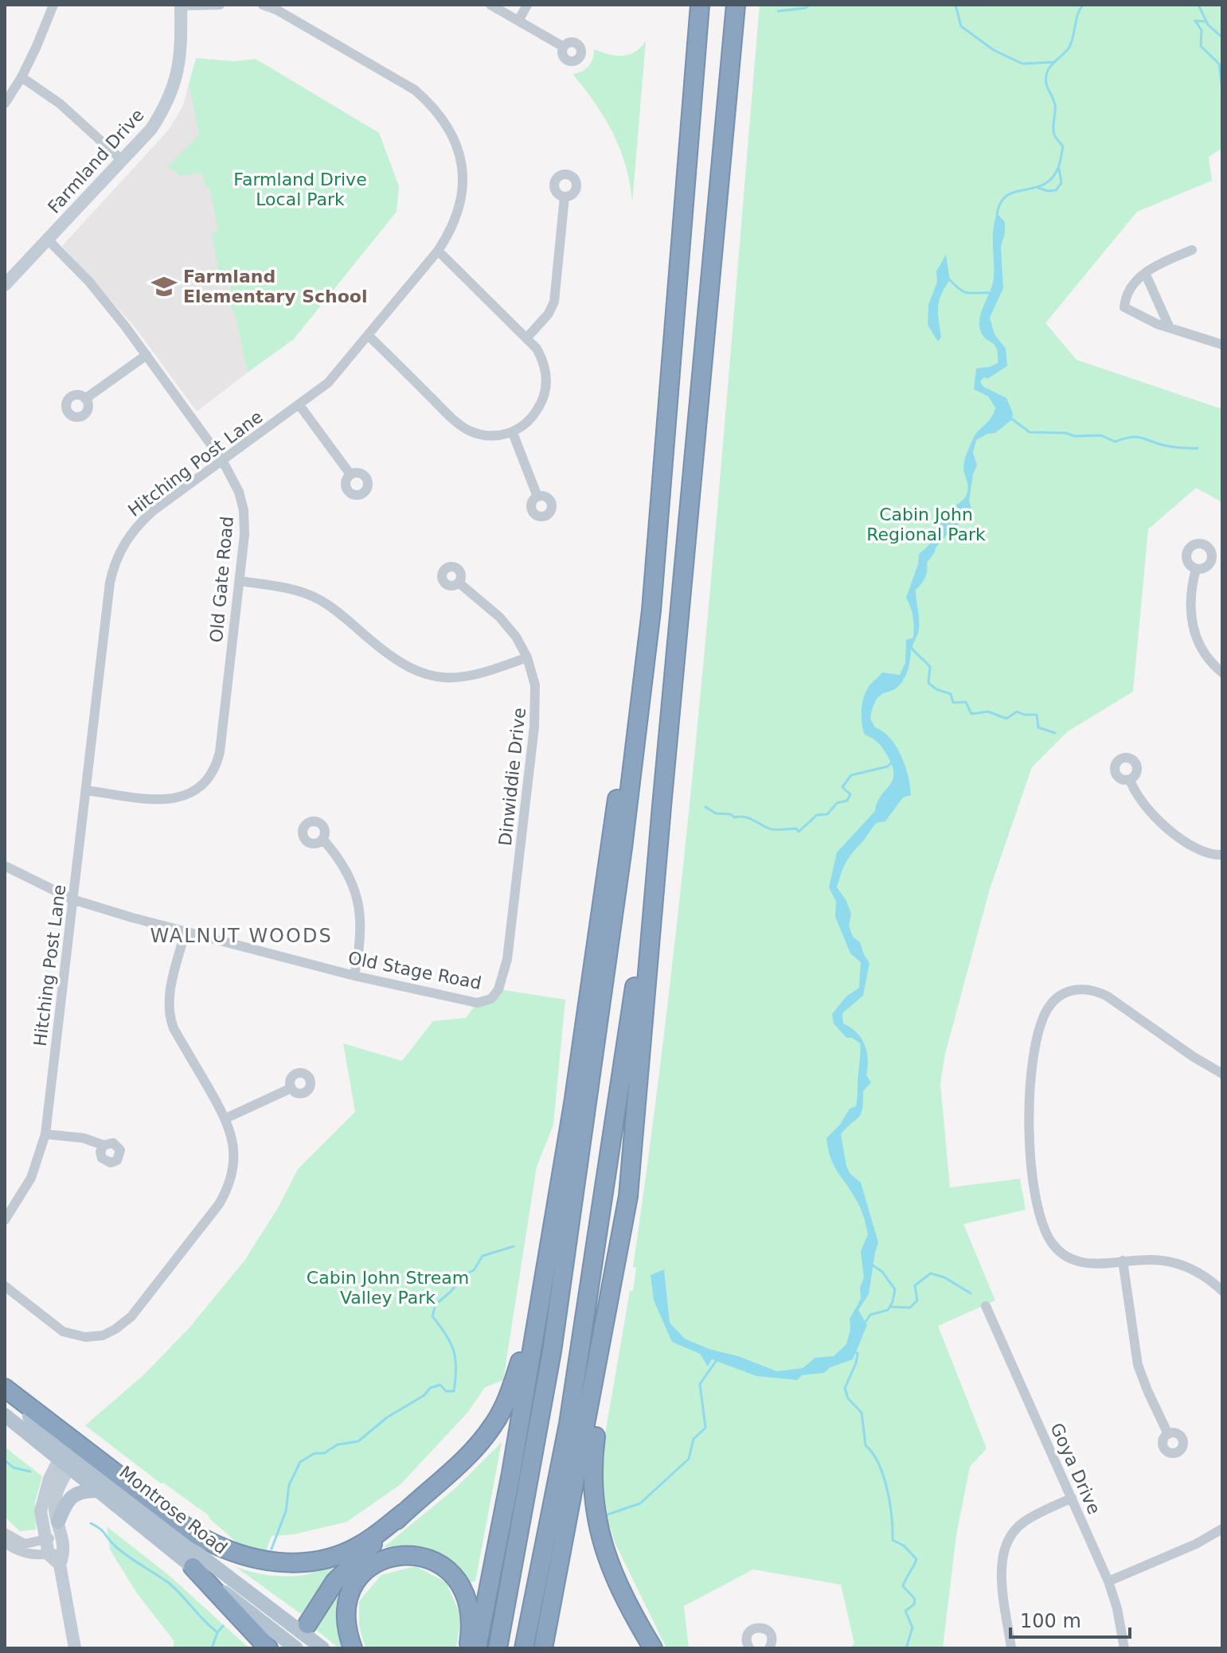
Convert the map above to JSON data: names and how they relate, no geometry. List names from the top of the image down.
{
  "streets": {
    "main road": ["Montrose Road"],
    "street": [
      "Farmland Drive",
      "Hitching Post Lane",
      "Old Gate Road",
      "Dinwiddie Drive",
      "Old Stage Road",
      "Goya Drive"
    ]
  },
  "crossings": [
    ["Farmland Drive", "Old Gate Road"],
    ["Hitching Post Lane", "Old Gate Road"],
    ["Hitching Post Lane", "Old Stage Road"],
    ["Dinwiddie Drive", "Old Stage Road"]
  ],
  "districts": ["WALNUT WOODS"],
  "parks": ["Farmland Drive Local Park", "Cabin John Regional Park", "Cabin John Stream Valley Park"],
  "places": {
    "school or university": ["Farmland Elementary School"]
  },
  "scale_bar": "100 m"
}
